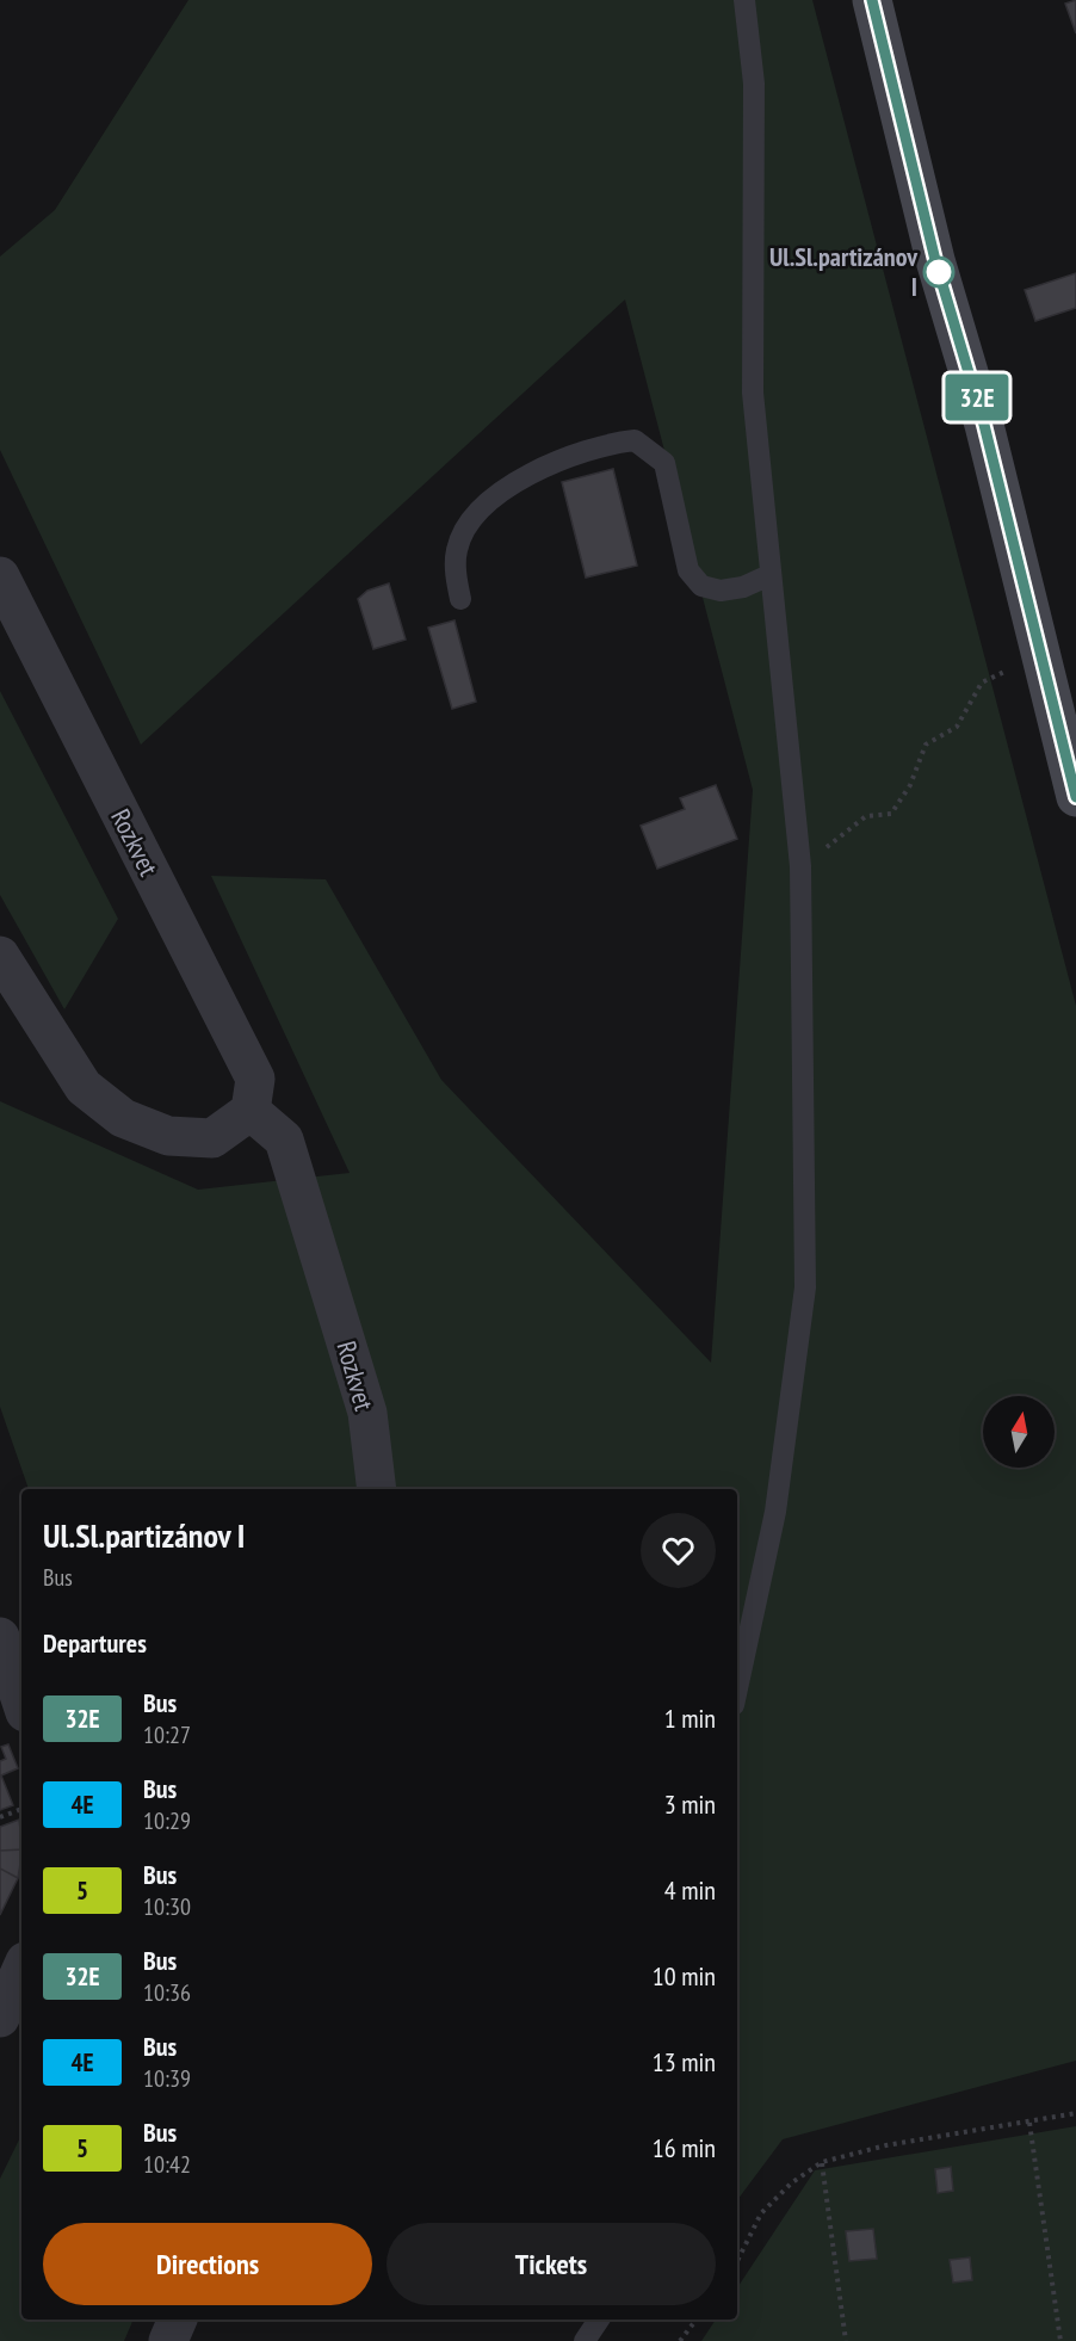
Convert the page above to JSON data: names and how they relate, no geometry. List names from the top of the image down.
{
  "streets": {
    "street": ["Rozkvet"]
  },
  "places": ["Ul.Sl.partizánov I"],
  "lines": ["bus line 32E"],
  "north": "top",
  "page": {
    "on_map": "32E",
    "heading": [
      ["Ul.Sl.partizánov I", "Bus"],
      "Departures"
    ],
    "list": [
      {
        "mark": "32E",
        "name": "Bus",
        "note": "10:27",
        "value": "1 min"
      },
      {
        "mark": "4E",
        "name": "Bus",
        "note": "10:29",
        "value": "3 min"
      },
      {
        "mark": "5",
        "name": "Bus",
        "note": "10:30",
        "value": "4 min"
      },
      {
        "mark": "32E",
        "name": "Bus",
        "note": "10:36",
        "value": "10 min"
      },
      {
        "mark": "4E",
        "name": "Bus",
        "note": "10:39",
        "value": "13 min"
      },
      {
        "mark": "5",
        "name": "Bus",
        "note": "10:42",
        "value": "16 min"
      }
    ],
    "buttons": ["Directions", "Tickets"]
  }
}
